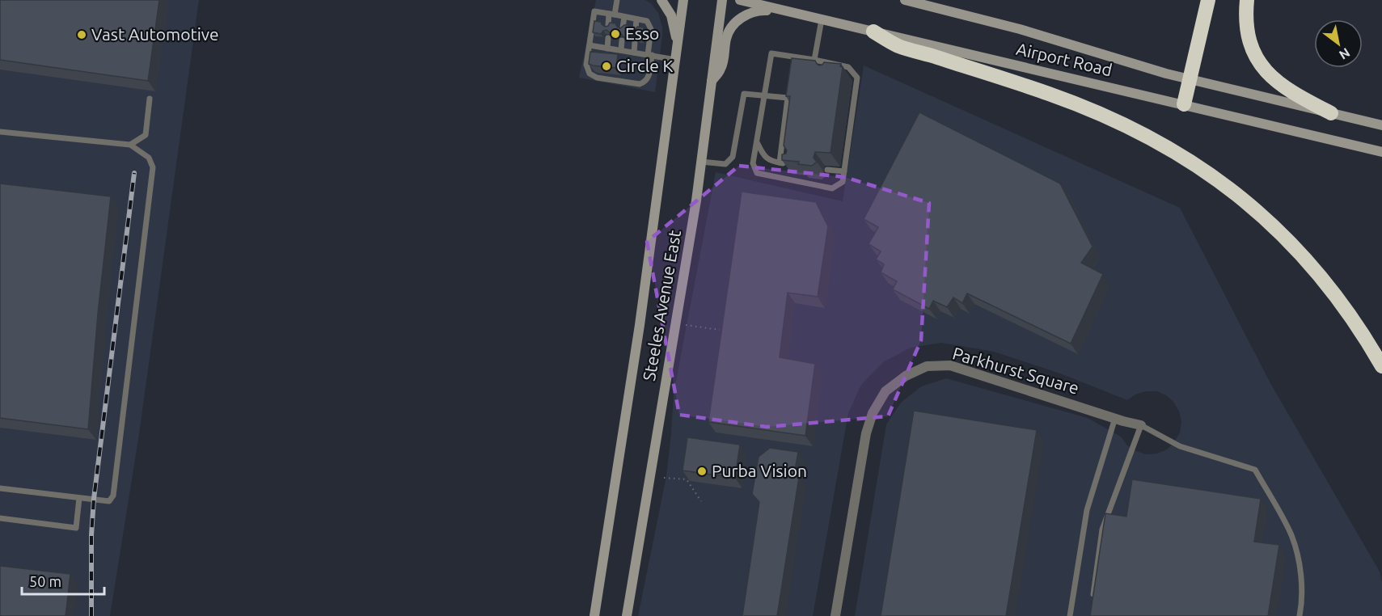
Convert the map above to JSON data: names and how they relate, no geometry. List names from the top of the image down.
{
  "streets": {
    "main road": ["Airport Road", "Steeles Avenue East"],
    "street": ["Parkhurst Square"]
  },
  "places": [
    "Esso",
    "Vast Automotive",
    "Circle K",
    "Purba Vision"
  ],
  "scale_bar": "50 m",
  "north": "bottom right"
}
